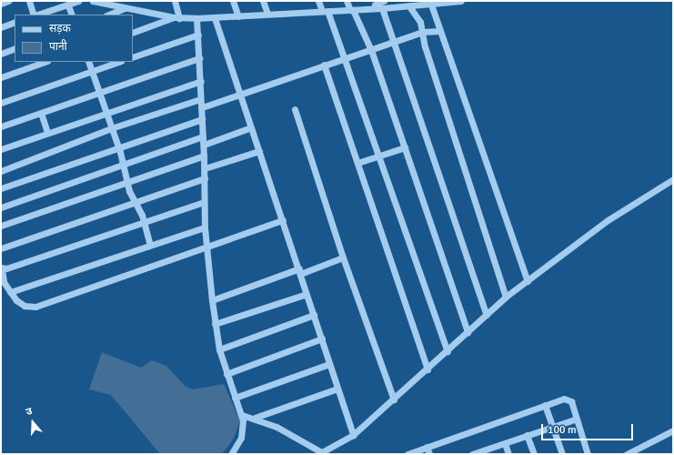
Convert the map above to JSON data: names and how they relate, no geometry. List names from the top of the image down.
{
  "legend": ["सड़क", "पानी"],
  "scale_bar": "100 m",
  "north": "top"
}
